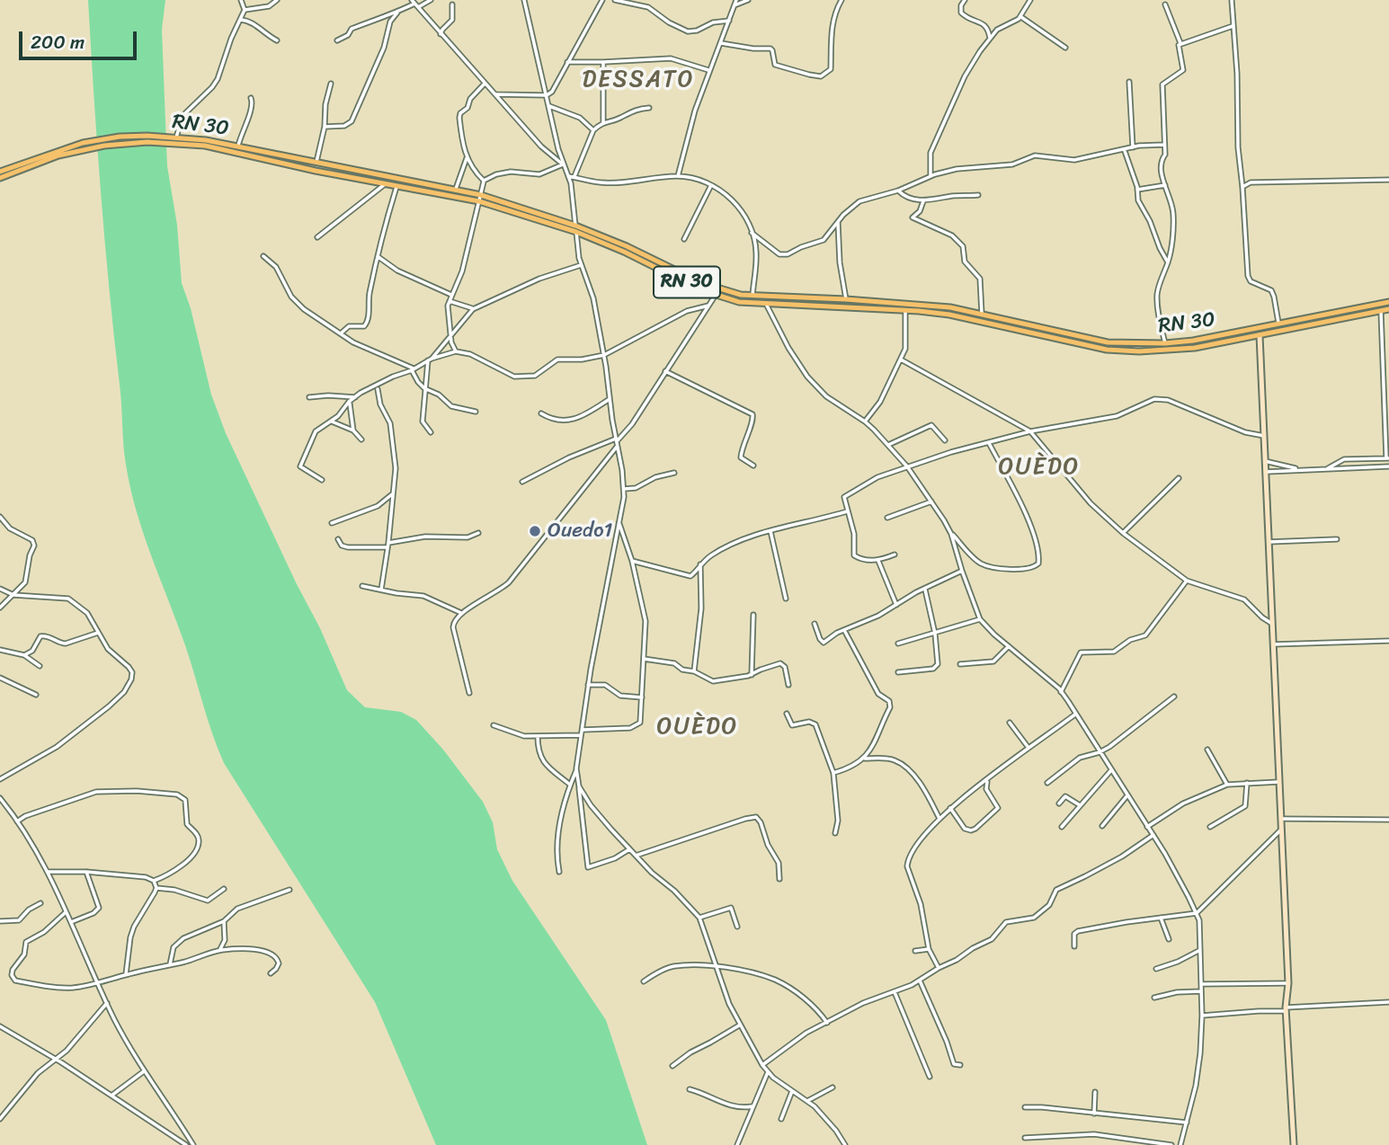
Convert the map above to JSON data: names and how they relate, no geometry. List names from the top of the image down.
{
  "streets": {
    "main road": ["RN 30"]
  },
  "districts": ["DESSATO", "OUÈDO", "OUÈDO"],
  "places": ["Ouedo1"],
  "scale_bar": "200 m"
}
